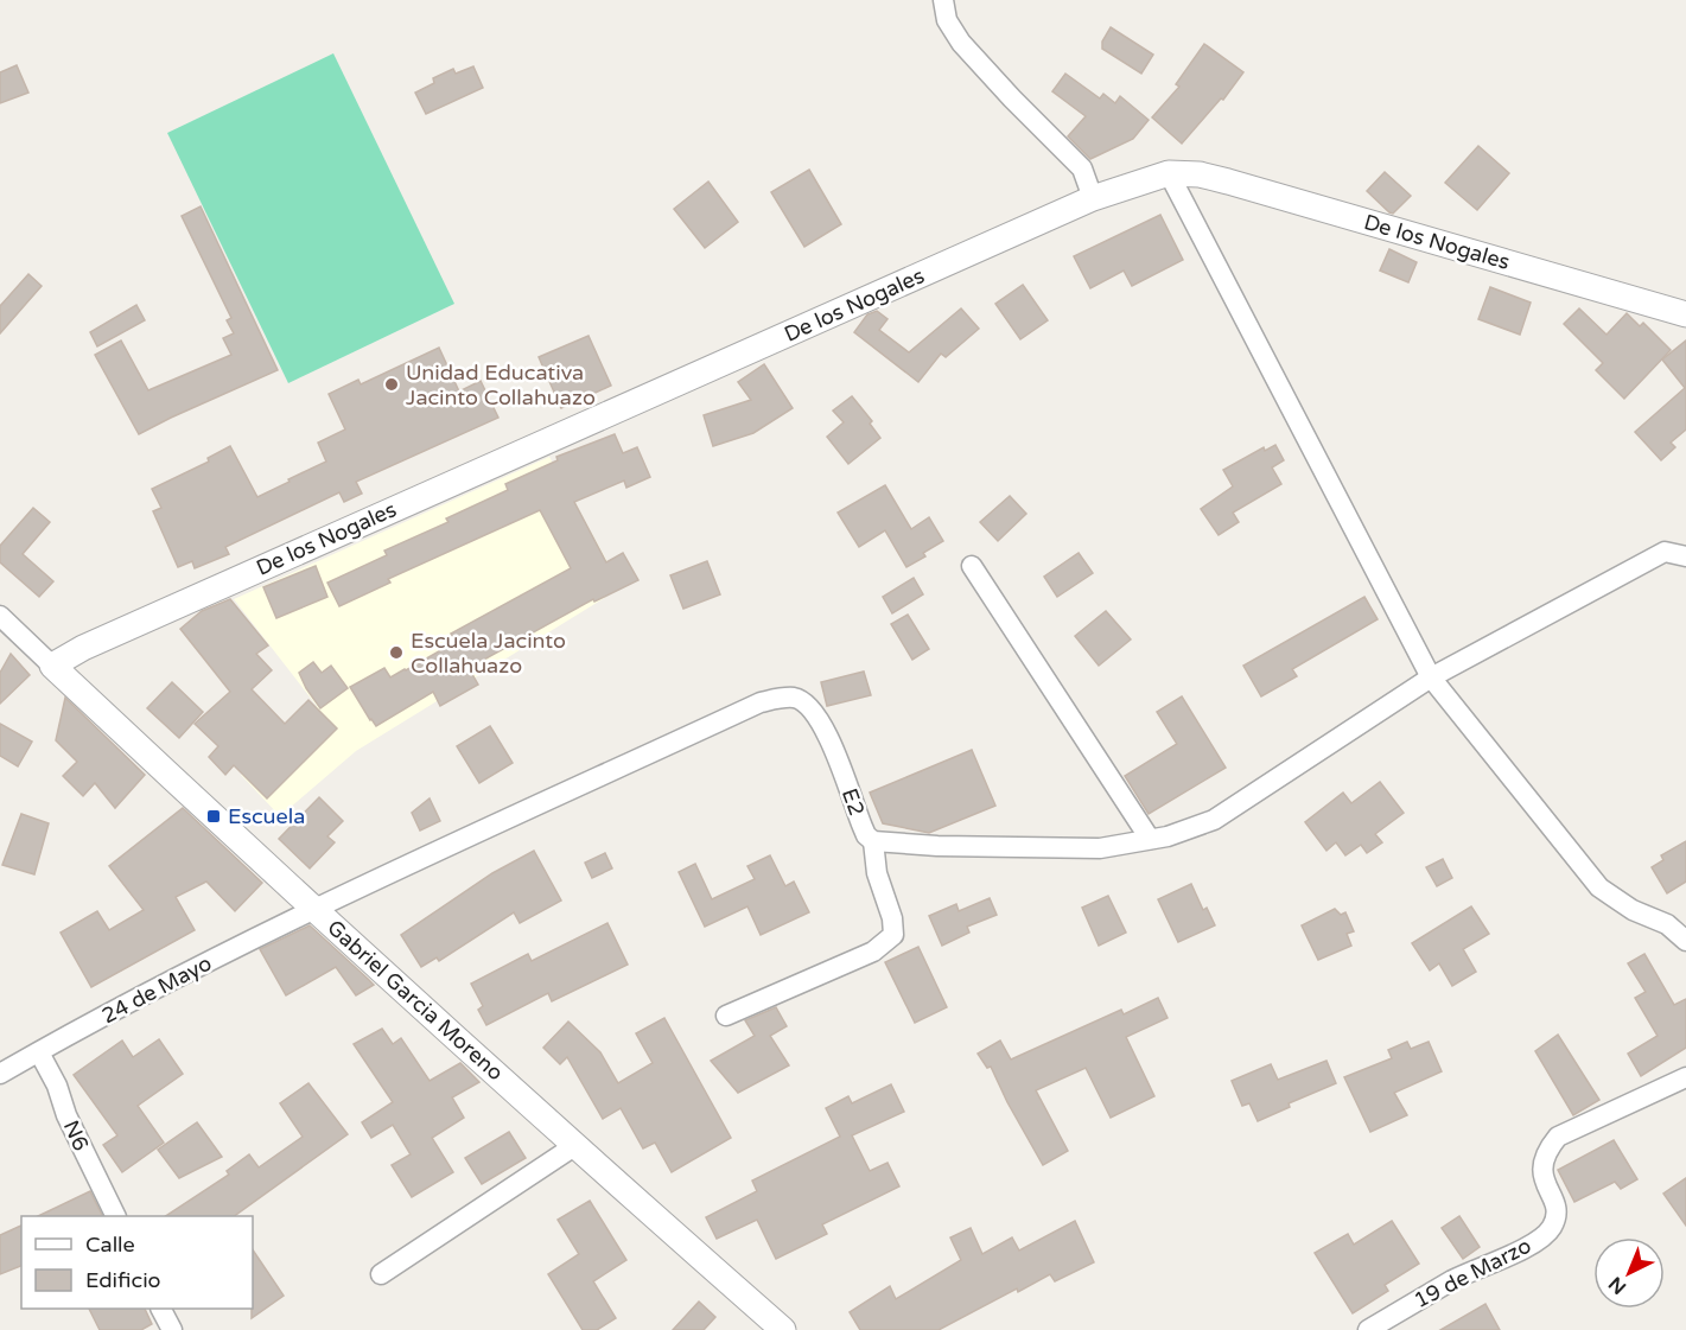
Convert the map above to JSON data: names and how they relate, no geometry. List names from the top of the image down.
{
  "streets": {
    "street": [
      "De los Nogales",
      "E2",
      "24 de Mayo",
      "Gabriel Garcia Moreno",
      "N6",
      "19 de Marzo"
    ]
  },
  "crossings": [
    ["De los Nogales", "Gabriel Garcia Moreno"],
    ["E2", "24 de Mayo"],
    ["E2", "Gabriel Garcia Moreno"],
    ["24 de Mayo", "Gabriel Garcia Moreno"],
    ["24 de Mayo", "N6"]
  ],
  "places": {
    "other": ["Unidad Educativa Jacinto Collahuazo", "Escuela Jacinto Collahuazo"],
    "transit": ["Escuela"]
  },
  "legend": ["Calle", "Edificio"],
  "north": "bottom left"
}
